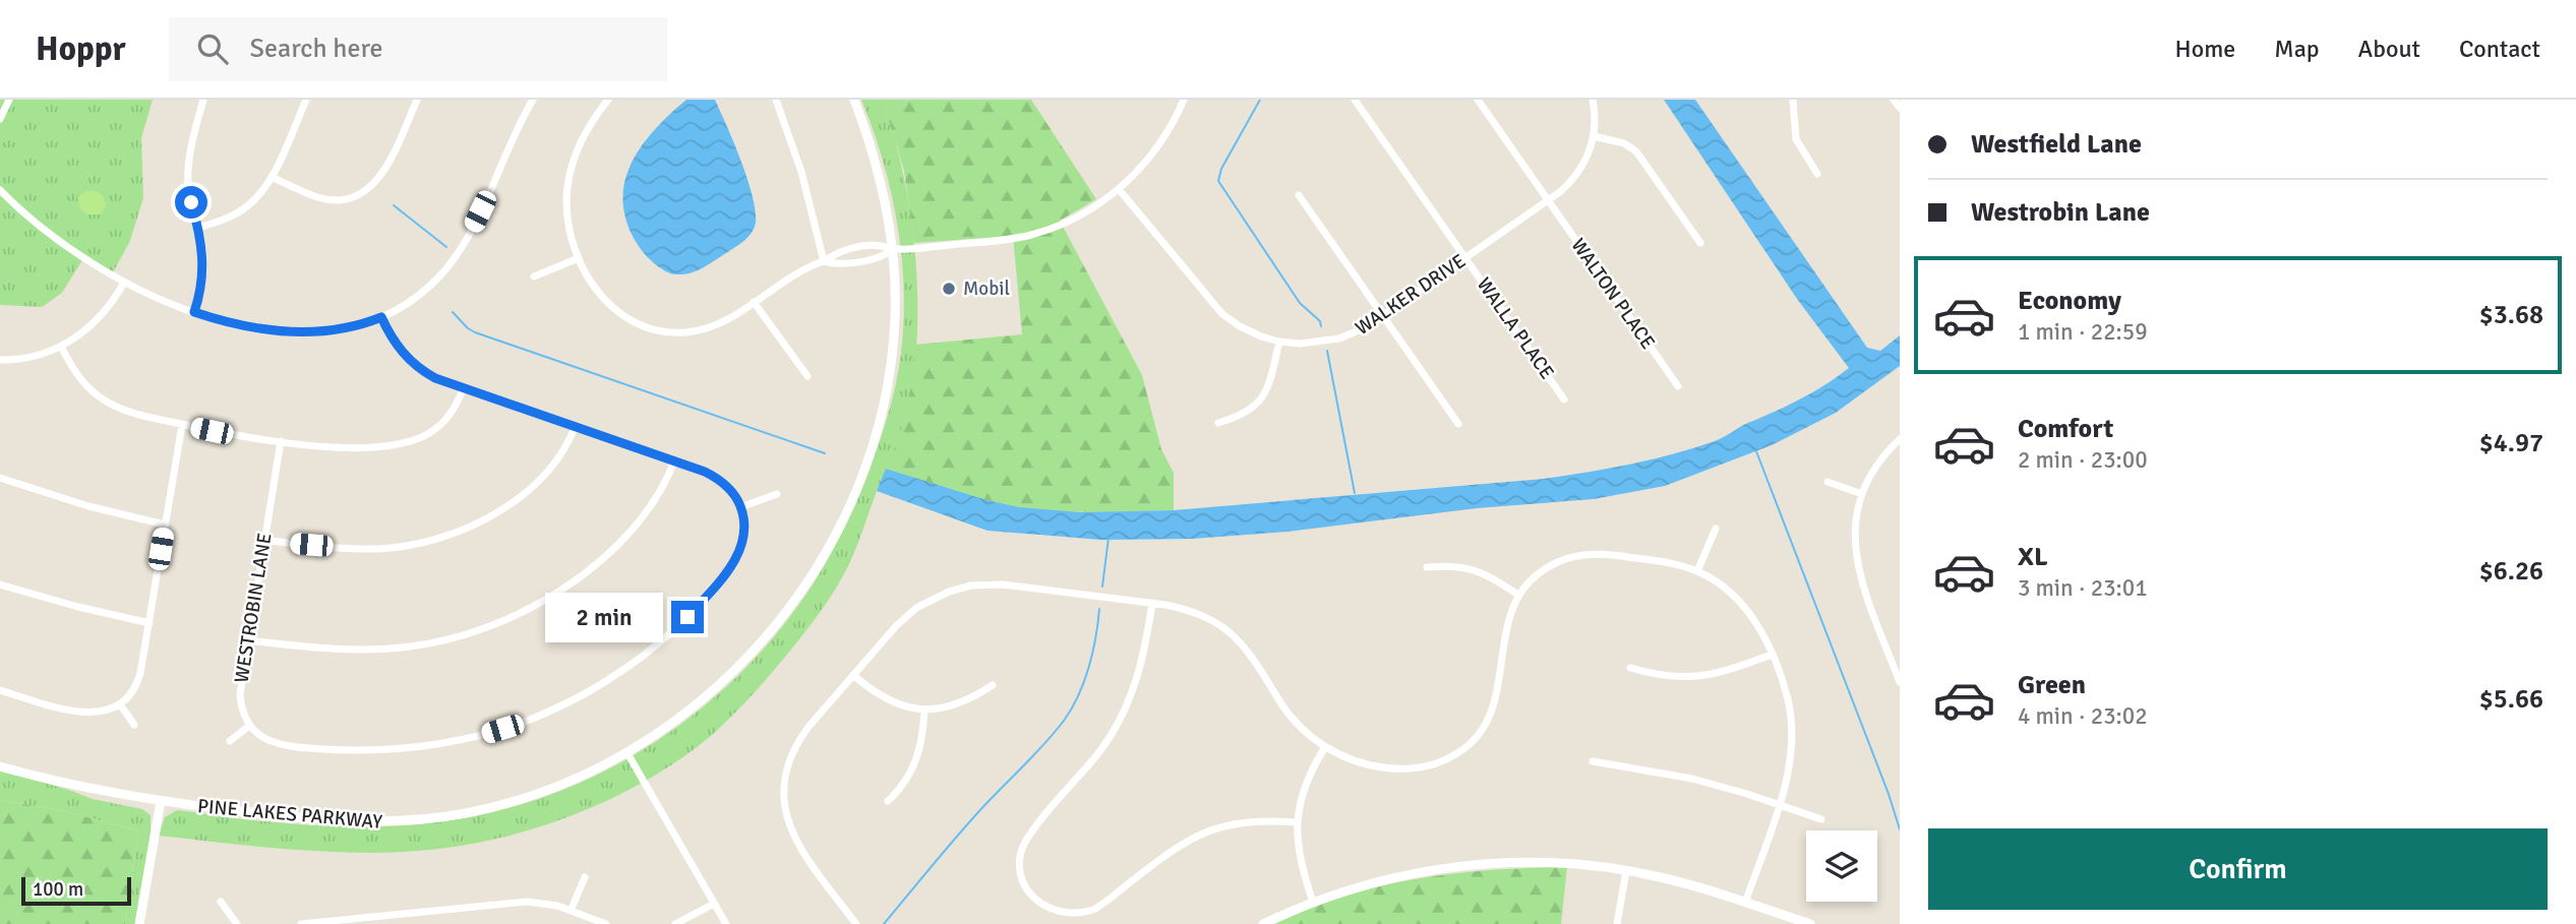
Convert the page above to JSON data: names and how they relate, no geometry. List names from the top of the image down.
{
  "streets": {
    "street": [
      "WALTON PLACE",
      "WALKER DRIVE",
      "WALLA PLACE",
      "WESTROBIN LANE",
      "PINE LAKES PARKWAY"
    ]
  },
  "crossings": [
    ["WALTON PLACE", "WALKER DRIVE"],
    ["WALKER DRIVE", "WALLA PLACE"]
  ],
  "places": ["Mobil"],
  "scale_bar": "100 m",
  "page": {
    "header": "Hoppr",
    "search": "Search here",
    "nav": [
      "Home",
      "Map",
      "About",
      "Contact"
    ],
    "banner": ["Westfield Lane", "Westrobin Lane"],
    "list": [
      {
        "name": "Economy",
        "note": "1 min · 22:59",
        "value": "$3.68"
      },
      {
        "name": "Comfort",
        "note": "2 min · 23:00",
        "value": "$4.97"
      },
      {
        "name": "XL",
        "note": "3 min · 23:01",
        "value": "$6.26"
      },
      {
        "name": "Green",
        "note": "4 min · 23:02",
        "value": "$5.66"
      }
    ],
    "bubble": "2 min",
    "buttons": "Confirm",
    "scale": "100 m"
  }
}
